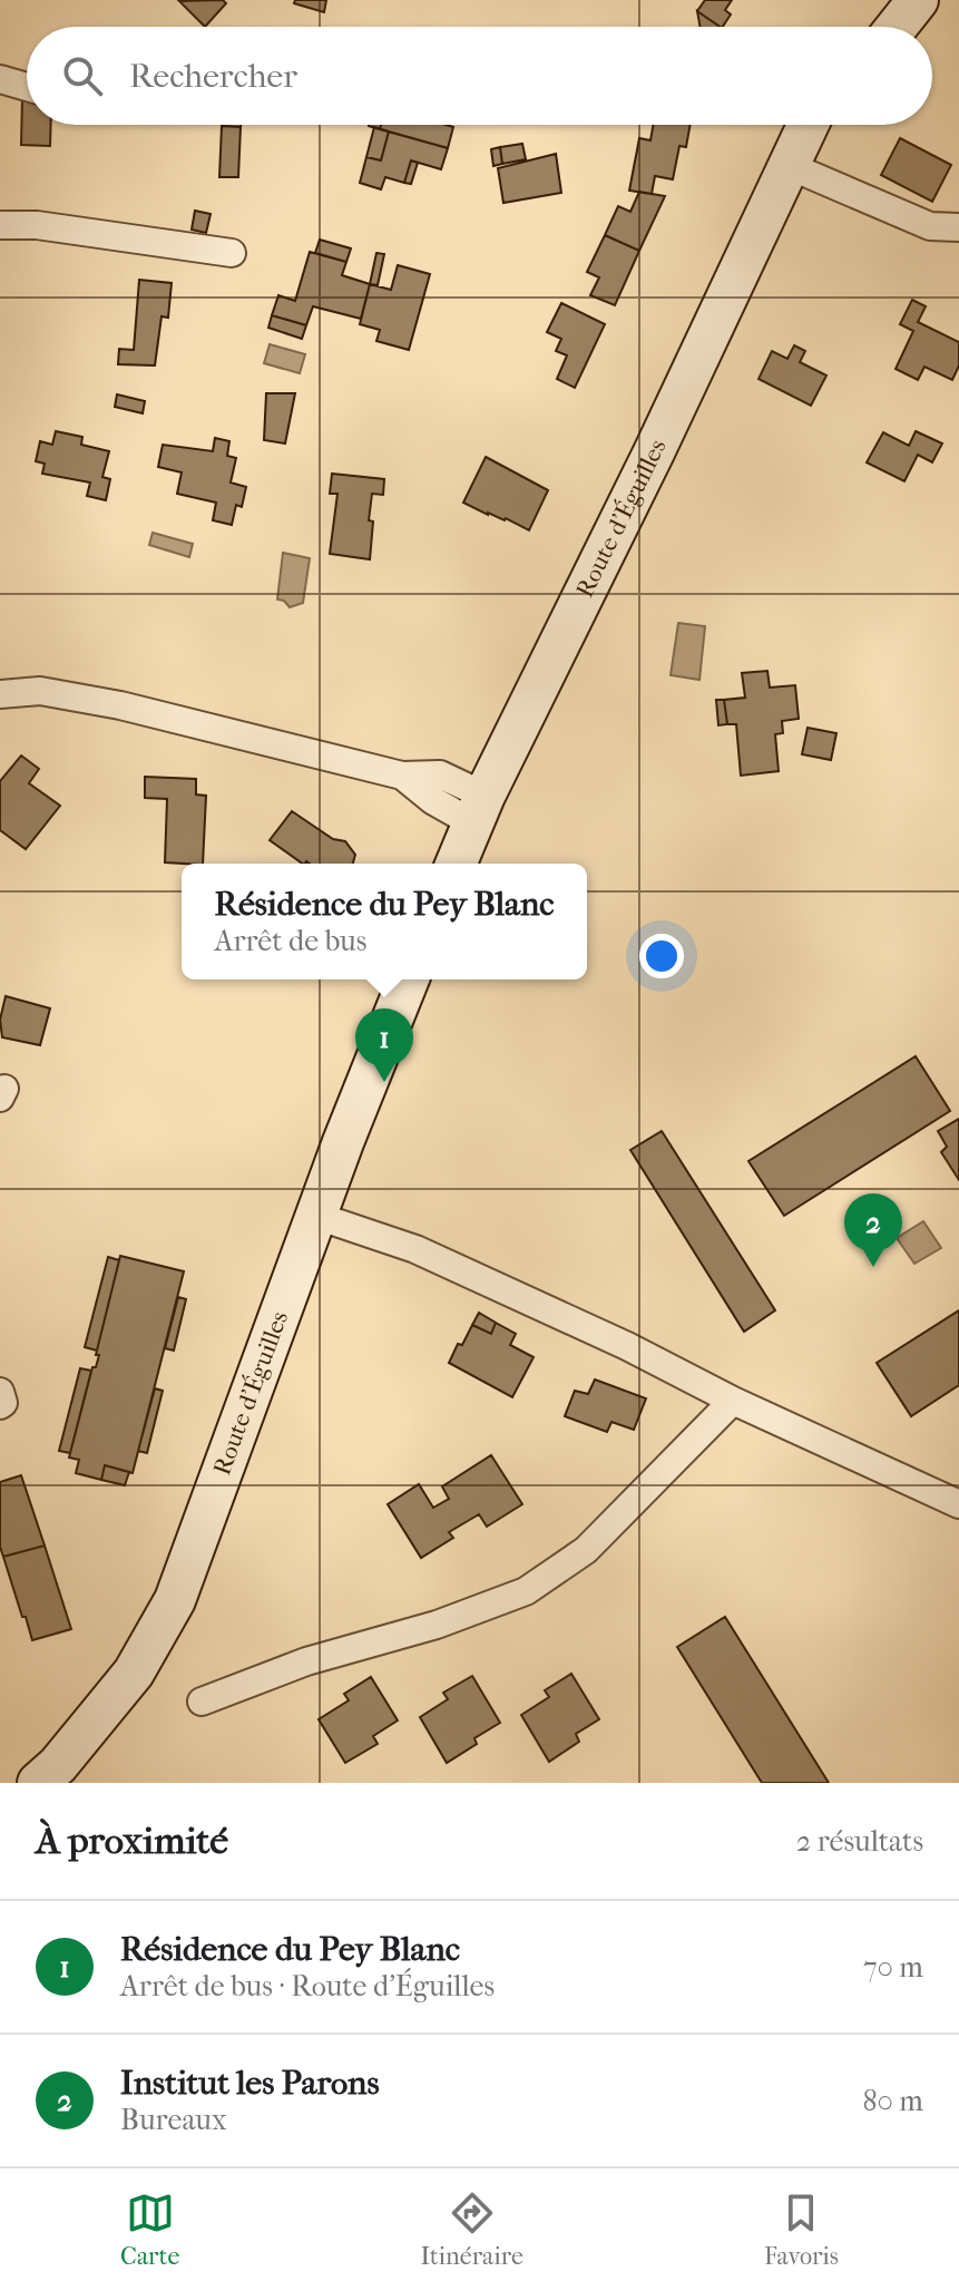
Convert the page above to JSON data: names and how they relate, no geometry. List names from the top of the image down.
{
  "streets": {
    "street": ["Route d'Éguilles"]
  },
  "page": {
    "search": "Rechercher",
    "popup": ["Résidence du Pey Blanc", "Arrêt de bus"],
    "pins": ["1", "2"],
    "heading": ["À proximité", "2 résultats"],
    "list": [
      {
        "mark": "1",
        "name": "Résidence du Pey Blanc",
        "note": "Arrêt de bus · Route d'Éguilles",
        "value": "70 m"
      },
      {
        "mark": "2",
        "name": "Institut les Parons",
        "note": "Bureaux",
        "value": "80 m"
      }
    ],
    "nav": ["Carte", "Itinéraire", "Favoris"]
  }
}
